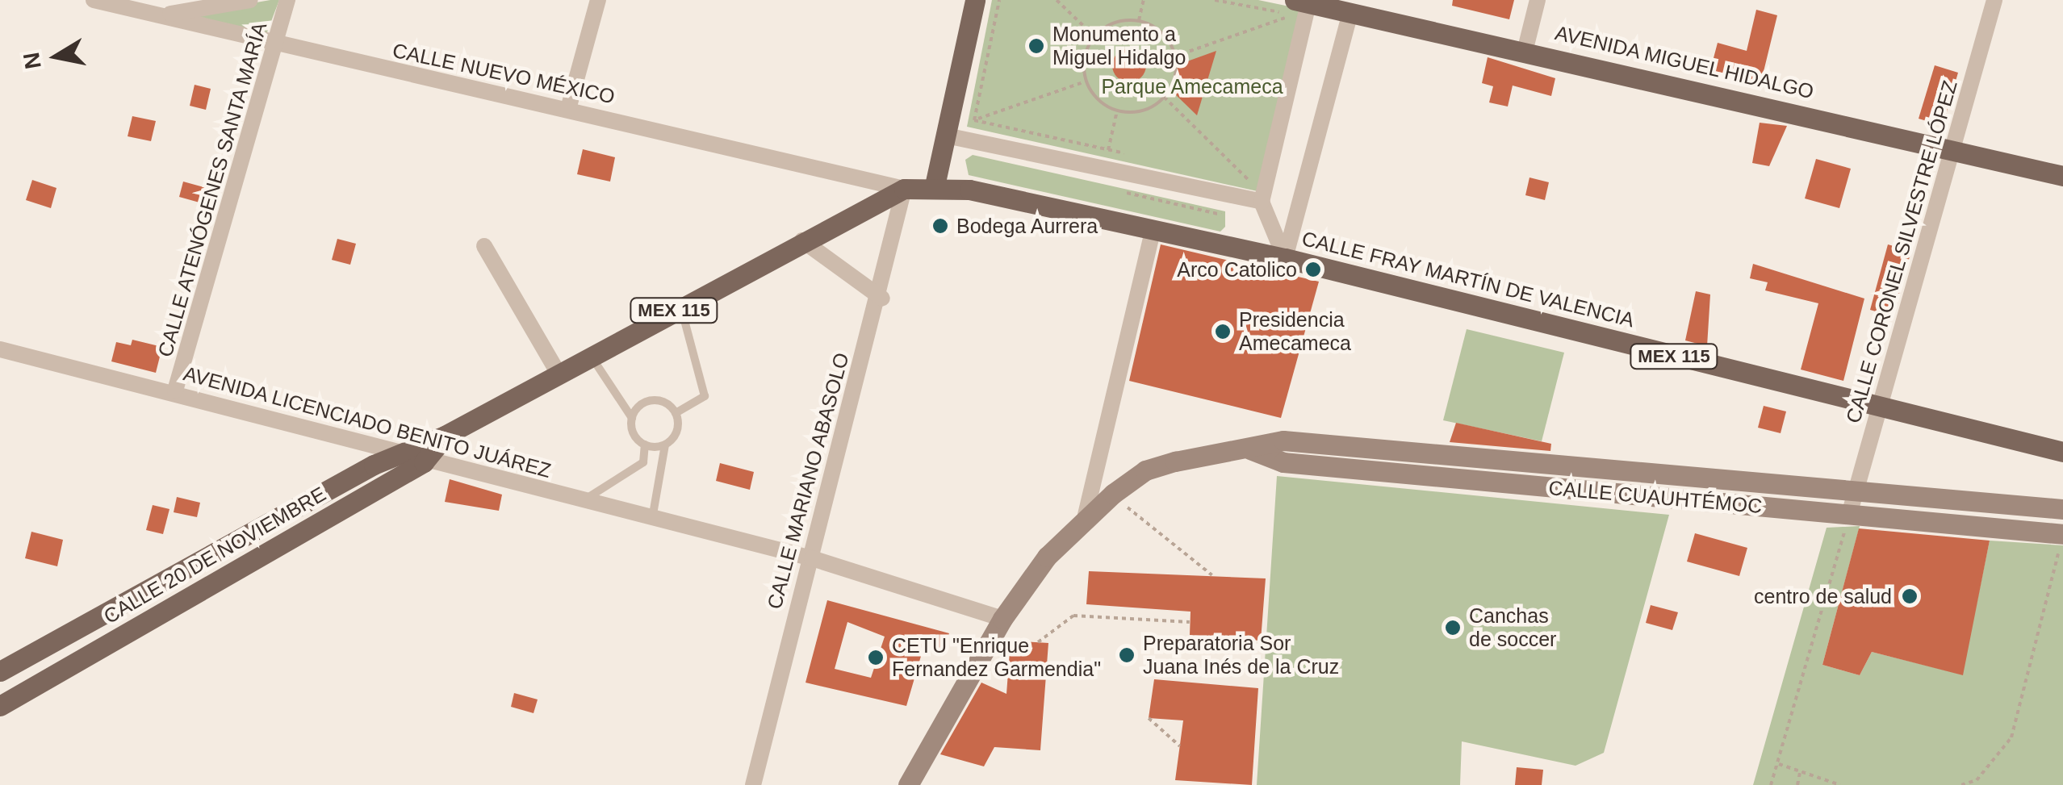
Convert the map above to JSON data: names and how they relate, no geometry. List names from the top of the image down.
{
  "streets": {
    "main road": [
      "AVENIDA MIGUEL HIDALGO",
      "CALLE FRAY MARTÍN DE VALENCIA",
      "MEX 115",
      "CALLE CUAUHTÉMOC",
      "CALLE 20 DE NOVIEMBRE"
    ],
    "street": [
      "CALLE NUEVO MÉXICO",
      "CALLE ATENÓGENES SANTA MARÍA",
      "CALLE CORONEL SILVESTRE LÓPEZ",
      "AVENIDA LICENCIADO BENITO JUÁREZ",
      "CALLE MARIANO ABASOLO"
    ]
  },
  "crossings": [
    ["AVENIDA MIGUEL HIDALGO", "CALLE CORONEL SILVESTRE LÓPEZ"],
    ["CALLE NUEVO MÉXICO", "CALLE ATENÓGENES SANTA MARÍA"],
    ["CALLE NUEVO MÉXICO", "CALLE MARIANO ABASOLO"],
    ["CALLE NUEVO MÉXICO", "CALLE 20 DE NOVIEMBRE"],
    ["CALLE ATENÓGENES SANTA MARÍA", "AVENIDA LICENCIADO BENITO JUÁREZ"],
    ["CALLE CORONEL SILVESTRE LÓPEZ", "CALLE FRAY MARTÍN DE VALENCIA"],
    ["CALLE CORONEL SILVESTRE LÓPEZ", "CALLE CUAUHTÉMOC"],
    ["CALLE FRAY MARTÍN DE VALENCIA", "MEX 115"],
    ["MEX 115", "CALLE 20 DE NOVIEMBRE"],
    ["AVENIDA LICENCIADO BENITO JUÁREZ", "CALLE MARIANO ABASOLO"],
    ["AVENIDA LICENCIADO BENITO JUÁREZ", "CALLE CUAUHTÉMOC"],
    ["AVENIDA LICENCIADO BENITO JUÁREZ", "CALLE 20 DE NOVIEMBRE"],
    ["CALLE MARIANO ABASOLO", "CALLE 20 DE NOVIEMBRE"]
  ],
  "parks": ["Parque Amecameca"],
  "places": [
    "Monumento a Miguel Hidalgo",
    "Bodega Aurrera",
    "Arco Catolico",
    "Presidencia Amecameca",
    "centro de salud",
    "Canchas de soccer",
    "Preparatoria Sor Juana Inés de la Cruz",
    "CETU \"Enrique Fernandez Garmendia\""
  ],
  "north": "left"
}
